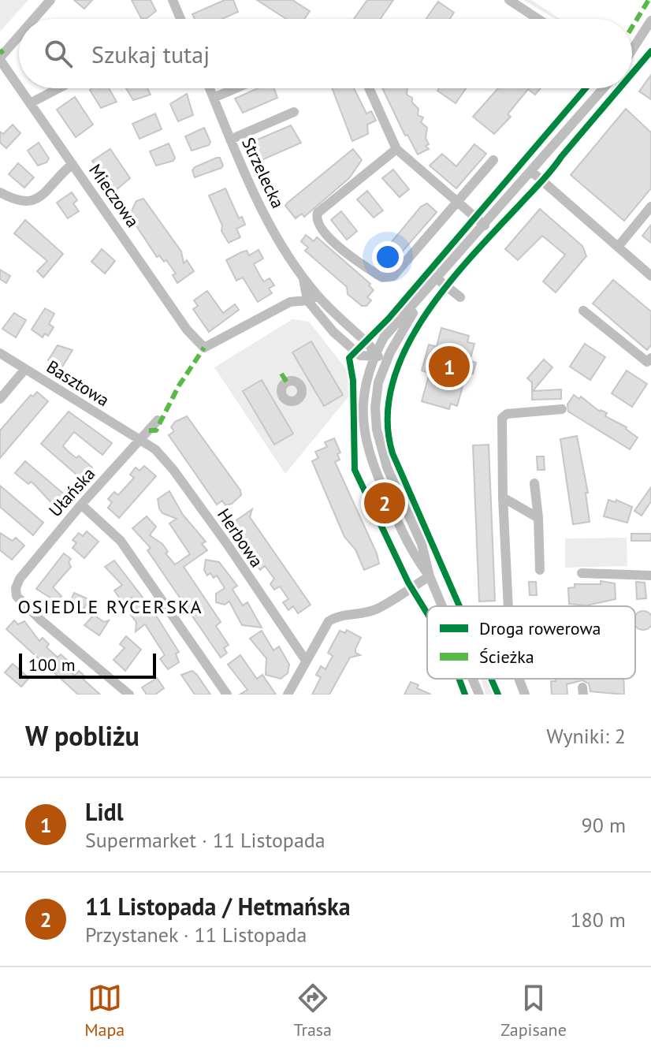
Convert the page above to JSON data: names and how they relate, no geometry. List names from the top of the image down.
{
  "streets": {
    "street": [
      "Strzelecka",
      "Mieczowa",
      "Basztowa",
      "Ułańska",
      "Herbowa"
    ]
  },
  "crossings": [
    ["Strzelecka", "Mieczowa"],
    ["Basztowa", "Ułańska"],
    ["Basztowa", "Herbowa"],
    ["Ułańska", "Herbowa"]
  ],
  "districts": ["OSIEDLE RYCERSKA"],
  "legend": ["Droga rowerowa", "Ścieżka"],
  "scale_bar": "100 m",
  "page": {
    "search": "Szukaj tutaj",
    "pins": ["1", "2"],
    "scale": "100 m",
    "heading": ["W pobliżu", "Wyniki: 2"],
    "list": [
      {
        "mark": "1",
        "name": "Lidl",
        "note": "Supermarket · 11 Listopada",
        "value": "90 m"
      },
      {
        "mark": "2",
        "name": "11 Listopada / Hetmańska",
        "note": "Przystanek · 11 Listopada",
        "value": "180 m"
      }
    ],
    "nav": ["Mapa", "Trasa", "Zapisane"]
  }
}
